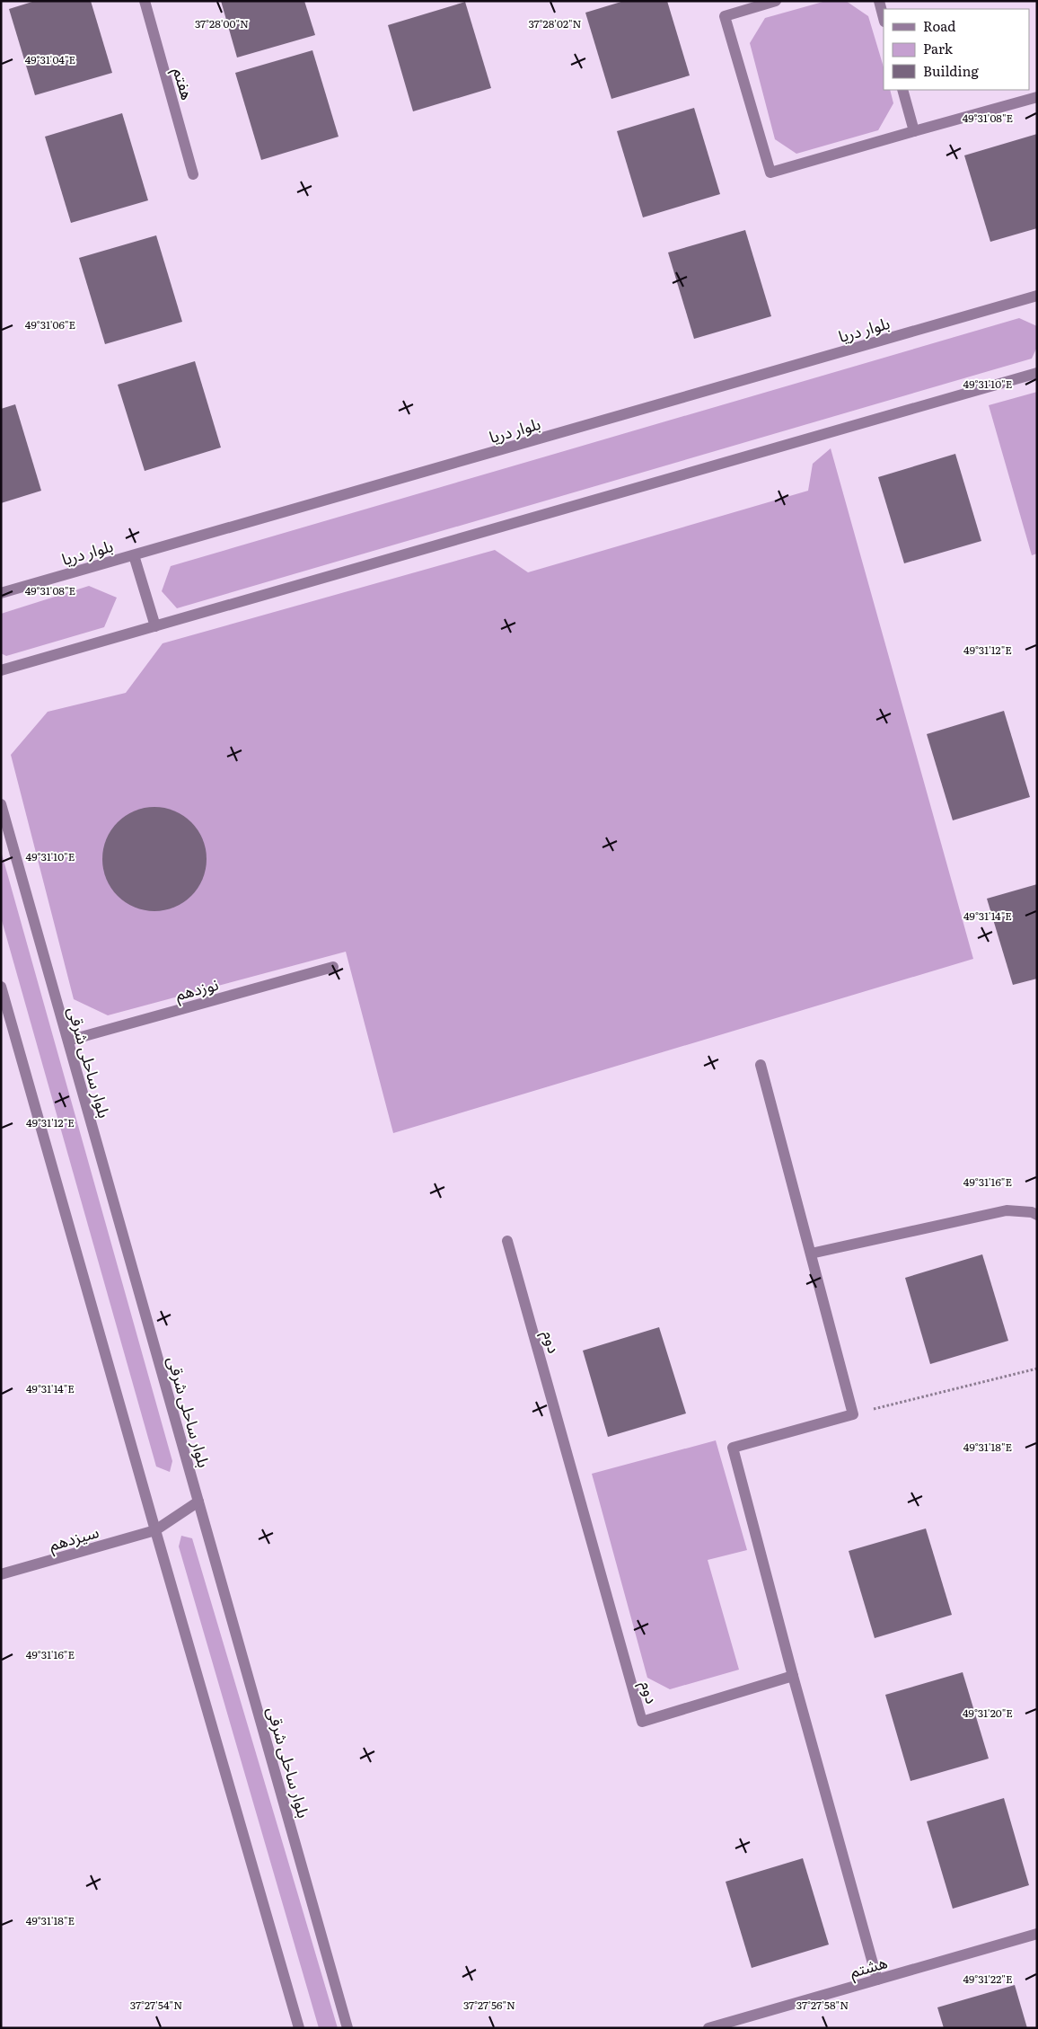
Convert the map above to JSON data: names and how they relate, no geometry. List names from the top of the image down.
{
  "streets": {
    "street": [
      "هفتم",
      "بلوار دریا",
      "نوزدهم",
      "بلوار ساحلی شرقی",
      "دوم",
      "سیزدهم",
      "هشتم"
    ]
  },
  "crossings": [
    ["نوزدهم", "بلوار ساحلی شرقی"],
    ["بلوار ساحلی شرقی", "سیزدهم"]
  ],
  "legend": ["Road", "Park", "Building"],
  "coordinates": [
    "37°28'00\"N",
    "37°28'02\"N",
    "49°31'04\"E",
    "49°31'08\"E",
    "49°31'06\"E",
    "49°31'10\"E",
    "49°31'12\"E",
    "49°31'14\"E",
    "49°31'16\"E",
    "49°31'18\"E",
    "49°31'20\"E",
    "49°31'22\"E",
    "37°27'54\"N",
    "37°27'56\"N",
    "37°27'58\"N"
  ]
}
